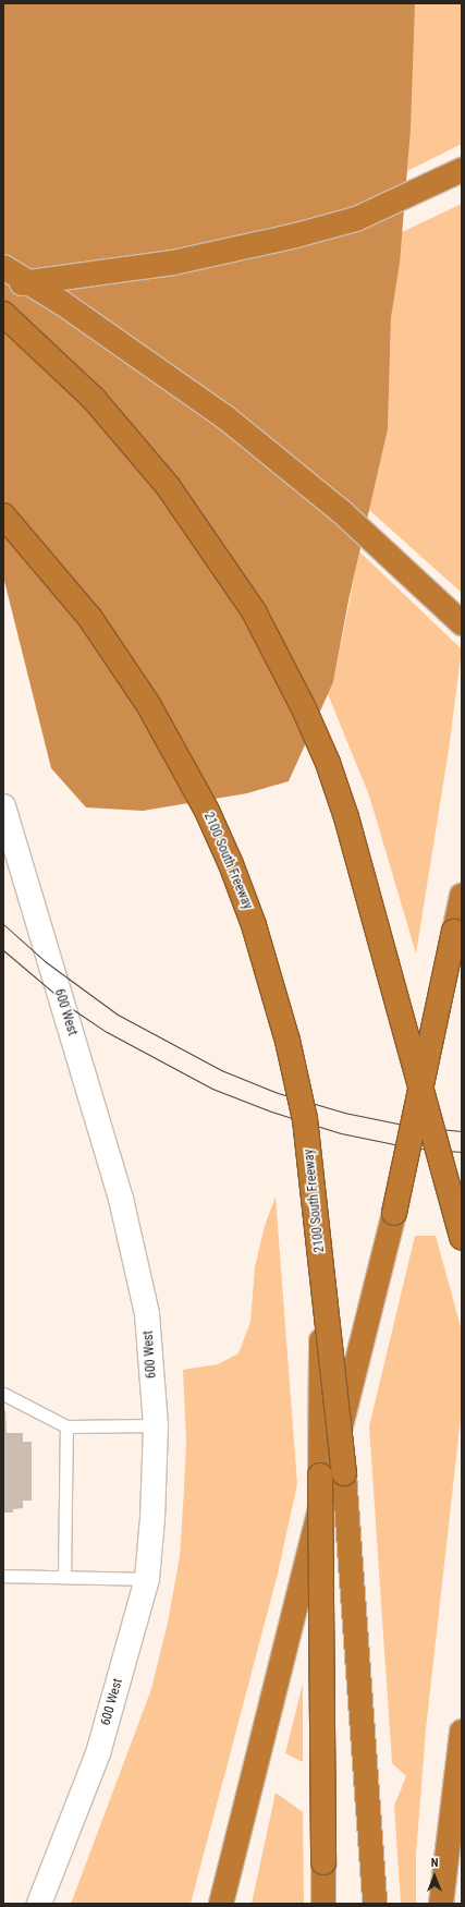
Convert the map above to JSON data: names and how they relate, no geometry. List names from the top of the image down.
{
  "streets": {
    "highway": ["2100 South Freeway"],
    "street": ["600 West"]
  },
  "north": "top"
}
